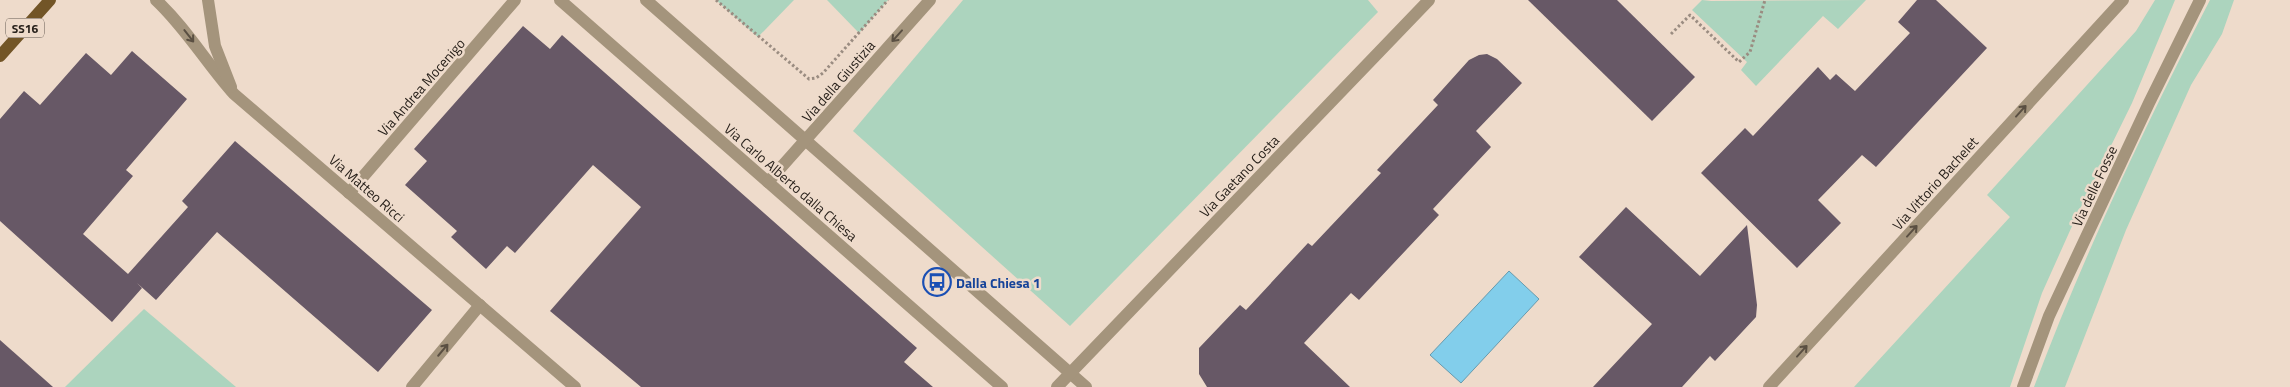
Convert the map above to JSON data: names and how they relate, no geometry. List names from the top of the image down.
{
  "streets": {
    "main road": ["SS16"],
    "street": [
      "Via della Giustizia",
      "Via Andrea Mocenigo",
      "Via Gaetano Costa",
      "Via Carlo Alberto dalla Chiesa",
      "Via Vittorio Bachelet",
      "Via delle Fosse",
      "Via Matteo Ricci"
    ]
  },
  "crossings": [
    ["Via della Giustizia", "Via Carlo Alberto dalla Chiesa"],
    ["Via Andrea Mocenigo", "Via Matteo Ricci"]
  ],
  "one_way": ["Via della Giustizia", "Via Vittorio Bachelet"],
  "places": {
    "bus stop": ["Dalla Chiesa 1"]
  }
}
